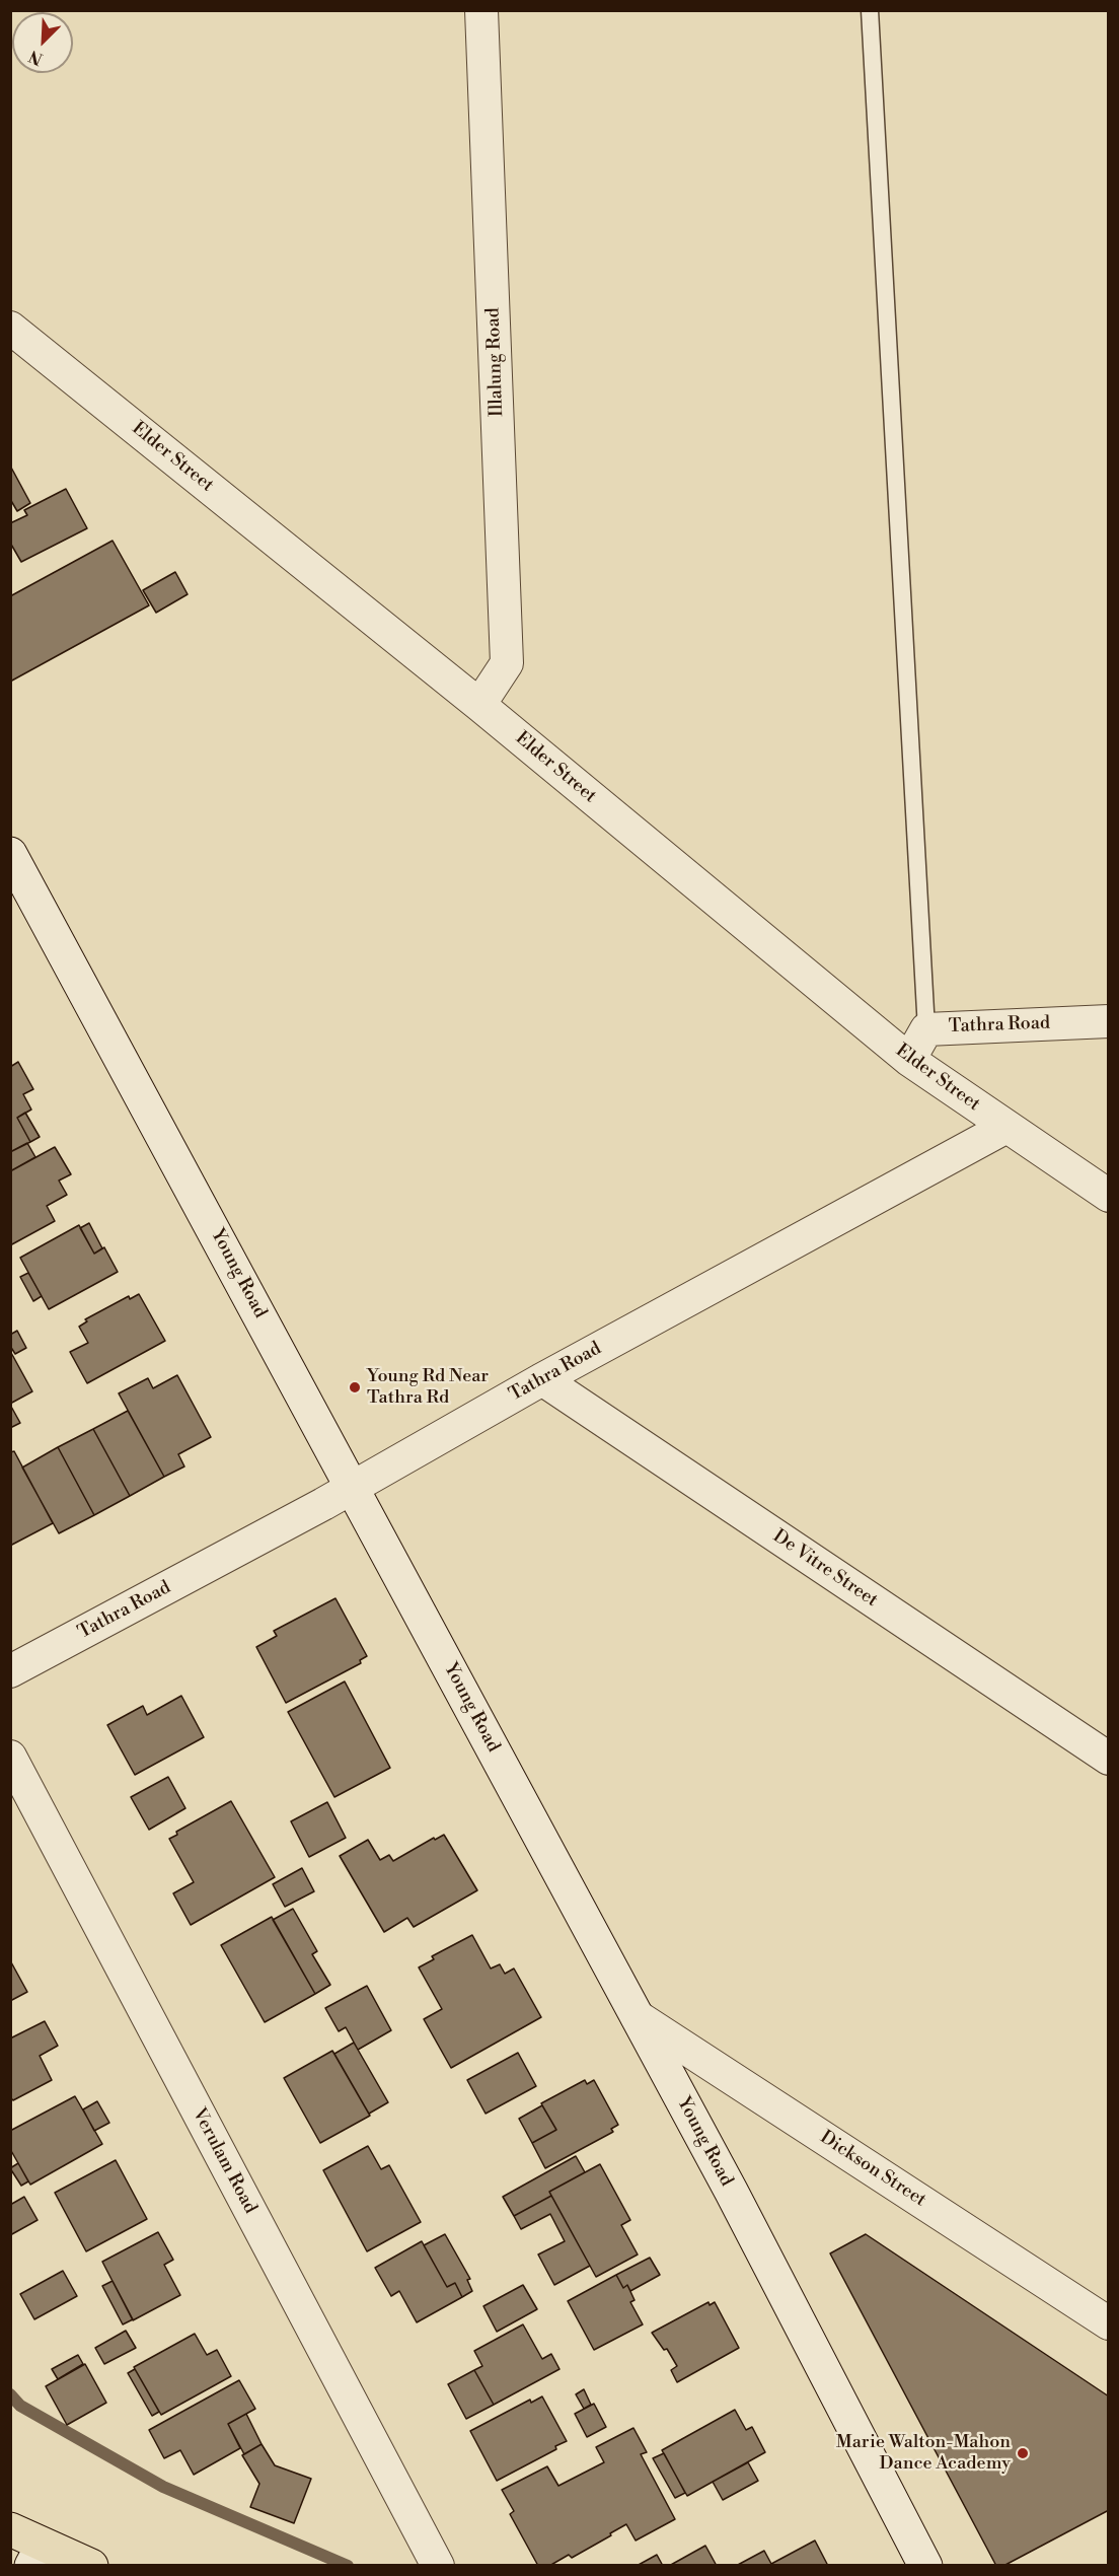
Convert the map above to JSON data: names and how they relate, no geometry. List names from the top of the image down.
{
  "streets": {
    "street": [
      "Illalung Road",
      "Elder Street",
      "Tathra Road",
      "Young Road",
      "De Vitre Street",
      "Verulam Road",
      "Dickson Street"
    ]
  },
  "crossings": [
    ["Illalung Road", "Elder Street"],
    ["Elder Street", "Tathra Road"],
    ["Tathra Road", "Young Road"],
    ["Tathra Road", "De Vitre Street"],
    ["Young Road", "Dickson Street"]
  ],
  "places": ["Young Rd Near Tathra Rd", "Marie Walton-Mahon Dance Academy"],
  "north": "bottom left"
}
